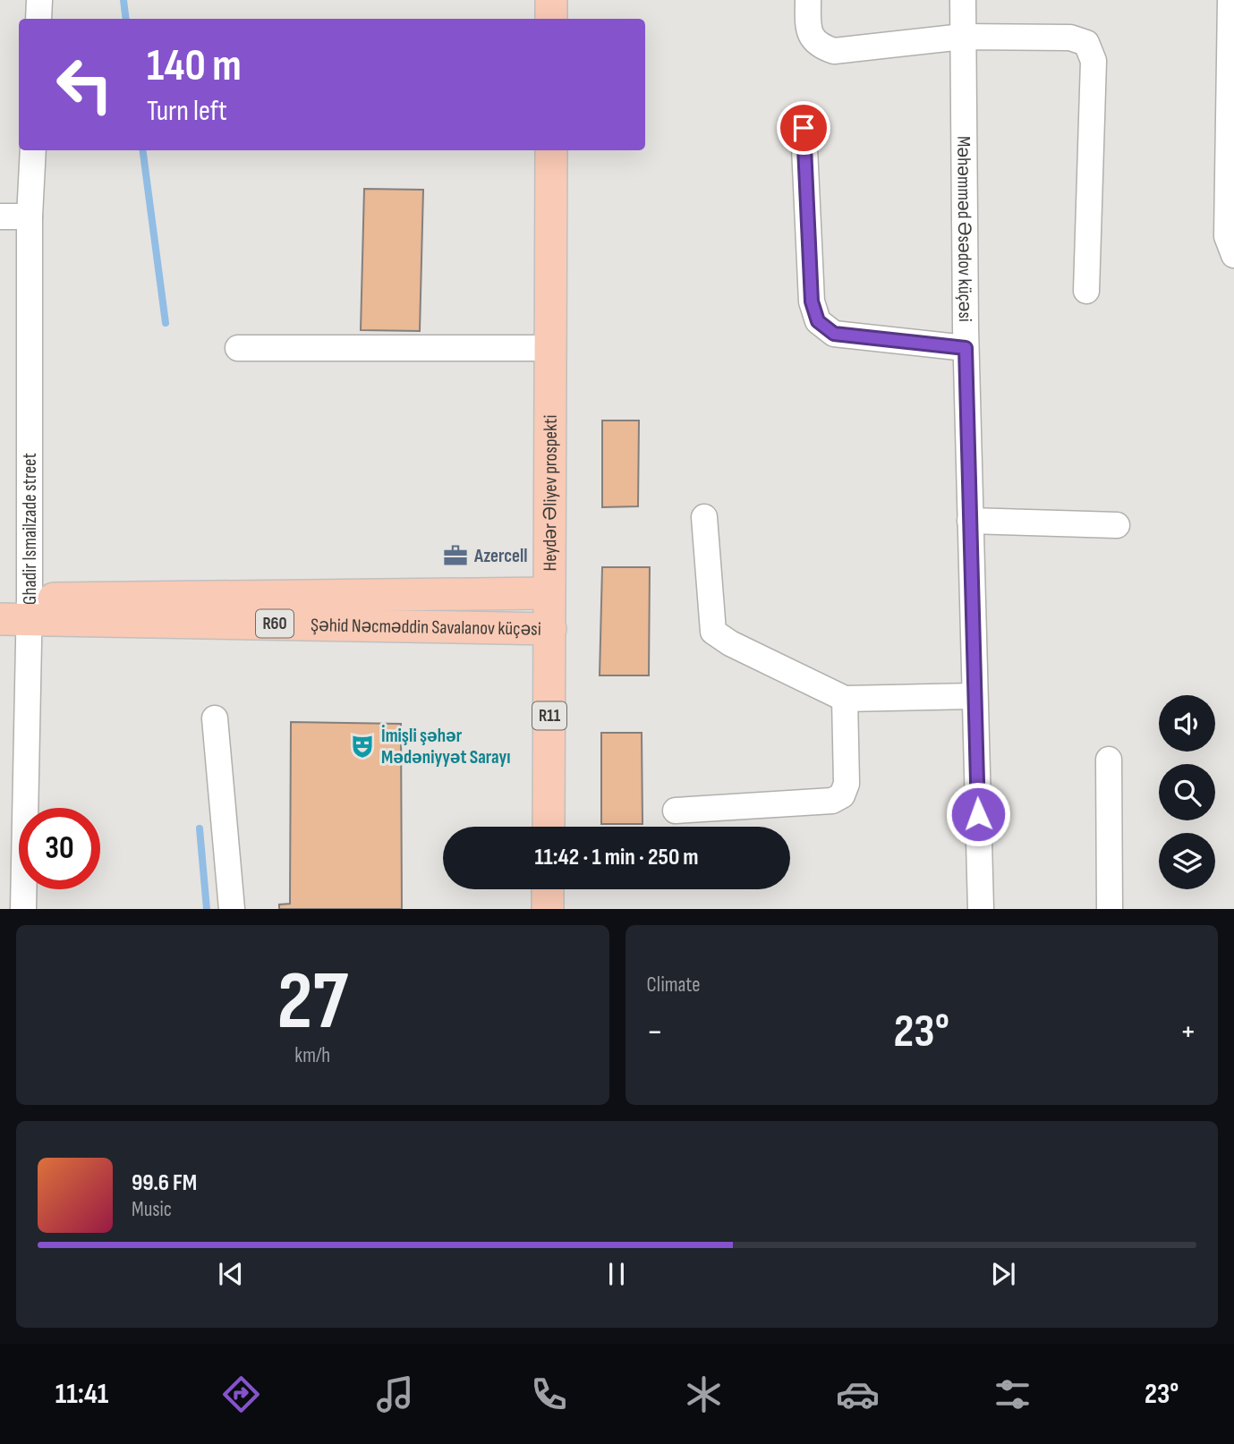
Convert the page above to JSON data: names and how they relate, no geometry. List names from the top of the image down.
{
  "streets": {
    "main road": [
      "Heydər Əliyev prospekti",
      "R60",
      "Şəhid Nəcməddin Savalanov küçəsi",
      "R11"
    ],
    "street": ["Məhəmməd Əsədov küçəsi", "Ghadir Ismailzade street"]
  },
  "crossings": [
    ["Heydər Əliyev prospekti", "Şəhid Nəcməddin Savalanov küçəsi"],
    ["Ghadir Ismailzade street", "Şəhid Nəcməddin Savalanov küçəsi"]
  ],
  "places": {
    "office": ["Azercell"],
    "theatre": ["İmişli şəhər Mədəniyyət Sarayı"]
  },
  "page": {
    "turn": ["140 m", "Turn left"],
    "limit": "30",
    "trip": "11:42 · 1 min · 250 m",
    "tile": [
      ["27", "km/h"],
      "Climate"
    ],
    "heat": ["−", "23°", "+"],
    "song": ["99.6 FM", "Music"],
    "tabs": ["11:41", "23°"]
  }
}
